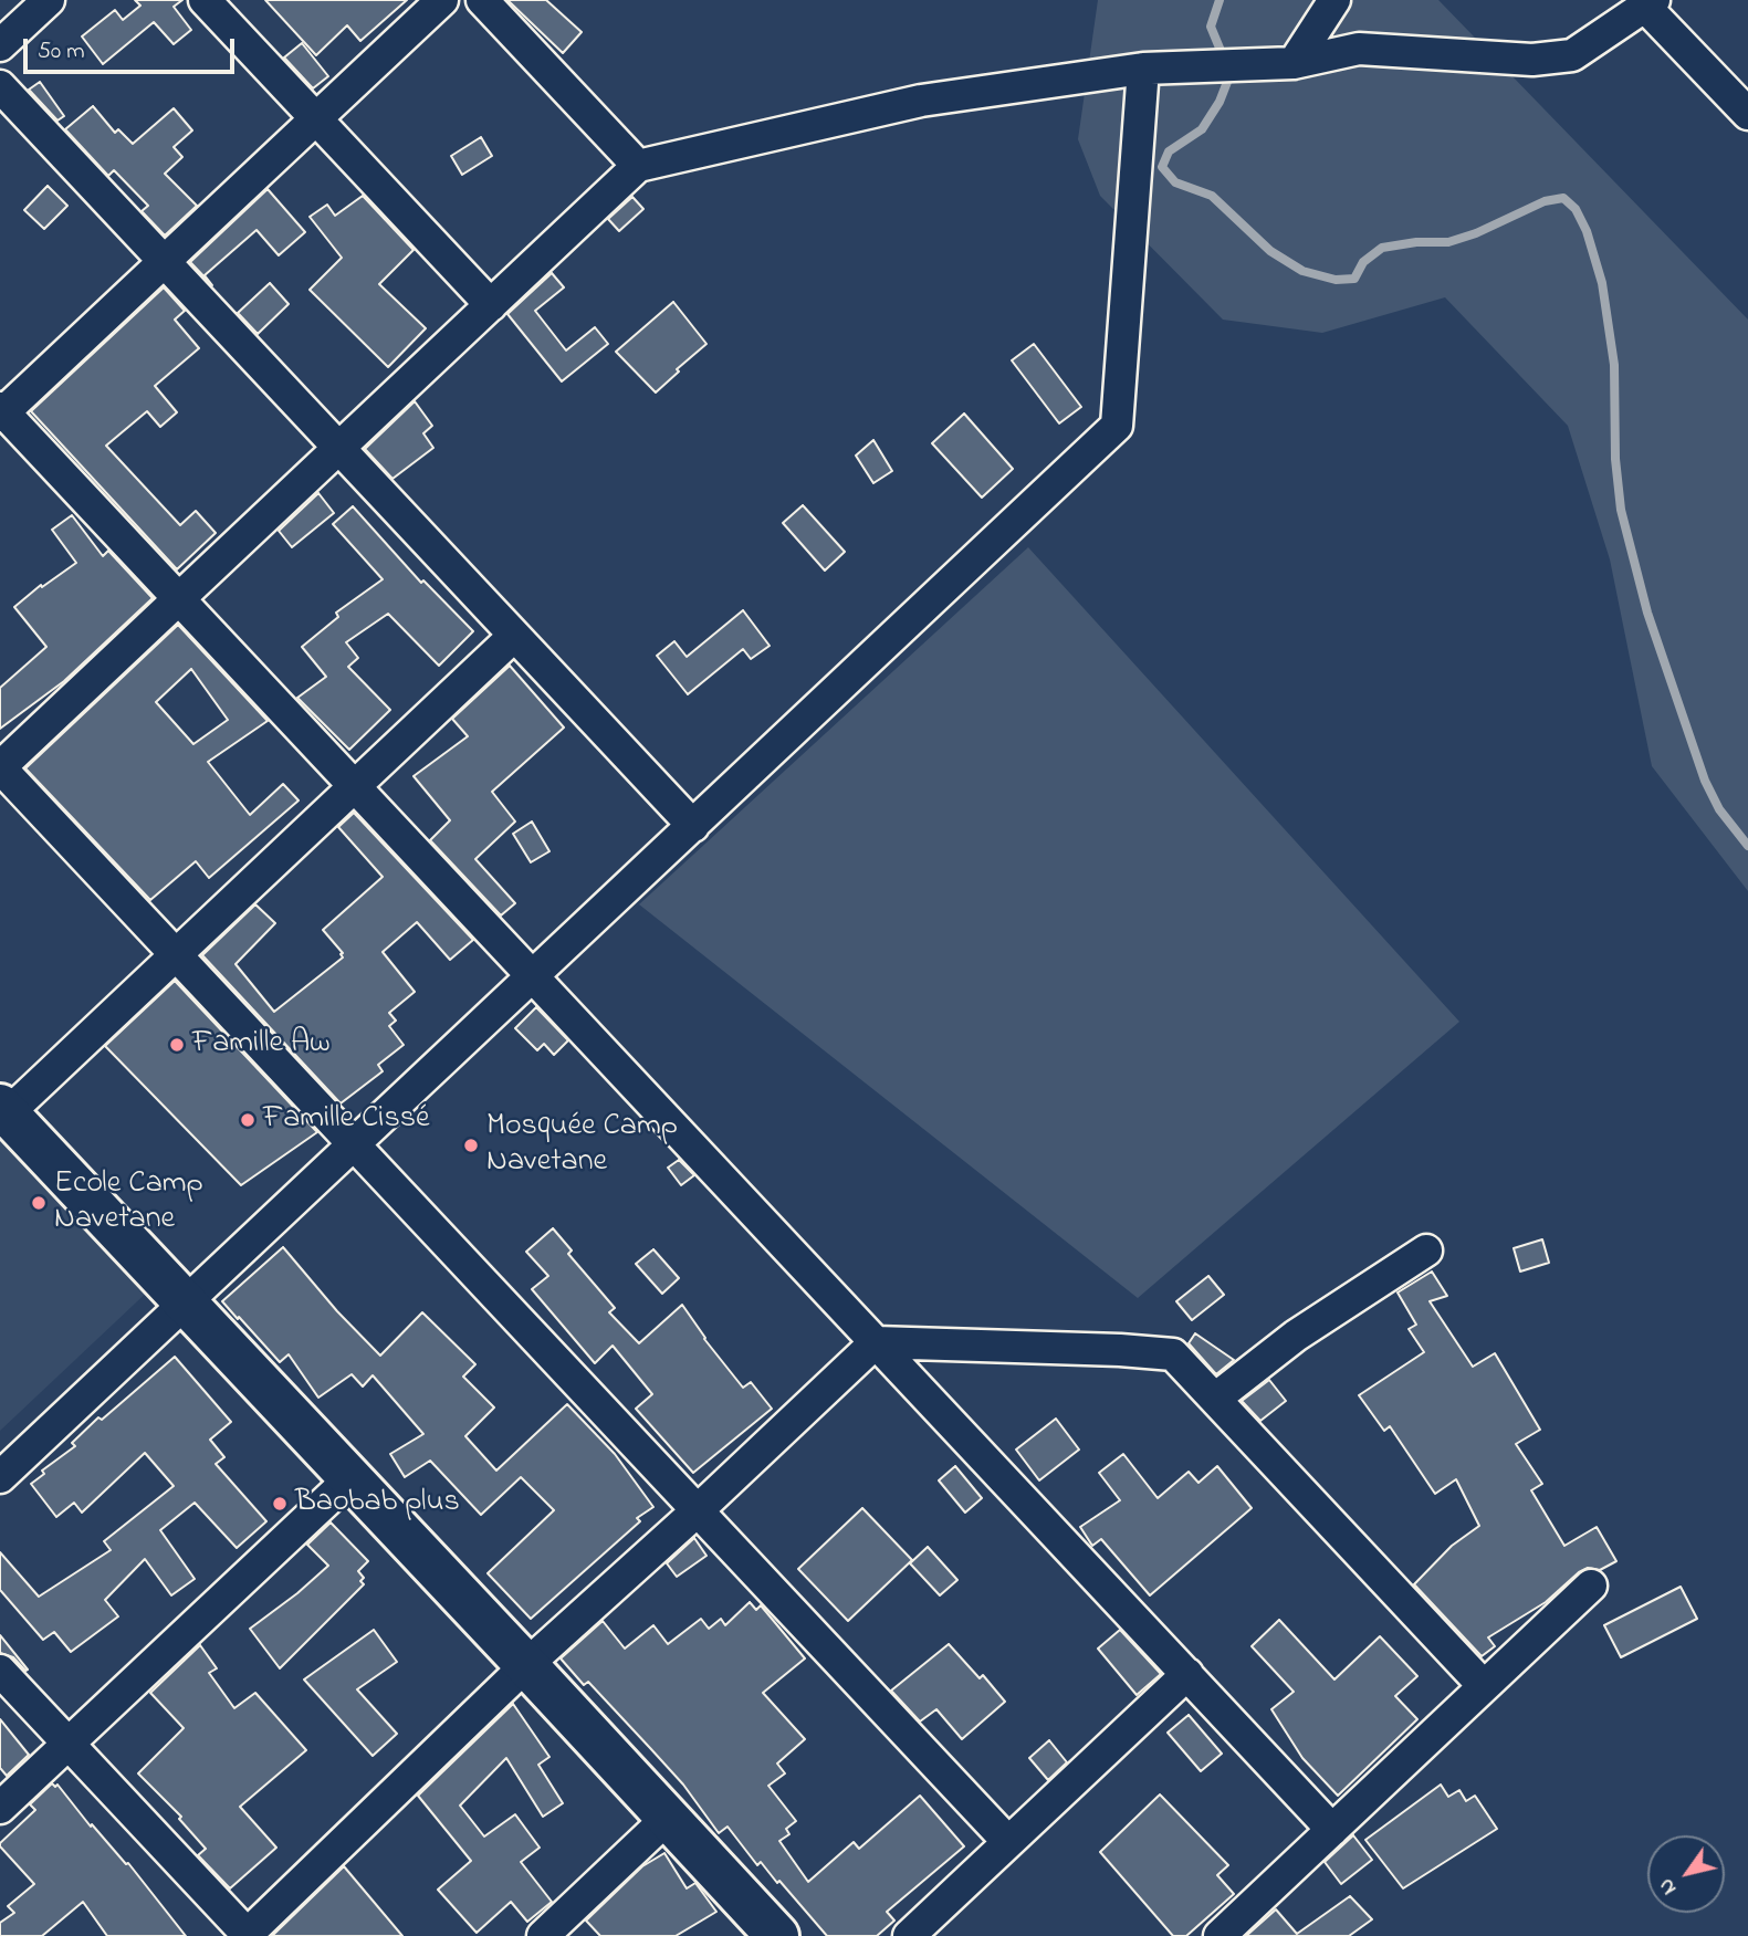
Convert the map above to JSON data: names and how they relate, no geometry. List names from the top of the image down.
{
  "places": [
    "Famille Aw",
    "Famille Cissé",
    "Mosquée Camp Navetane",
    "Ecole Camp Navetane",
    "Baobab plus"
  ],
  "scale_bar": "50 m",
  "north": "bottom left"
}
